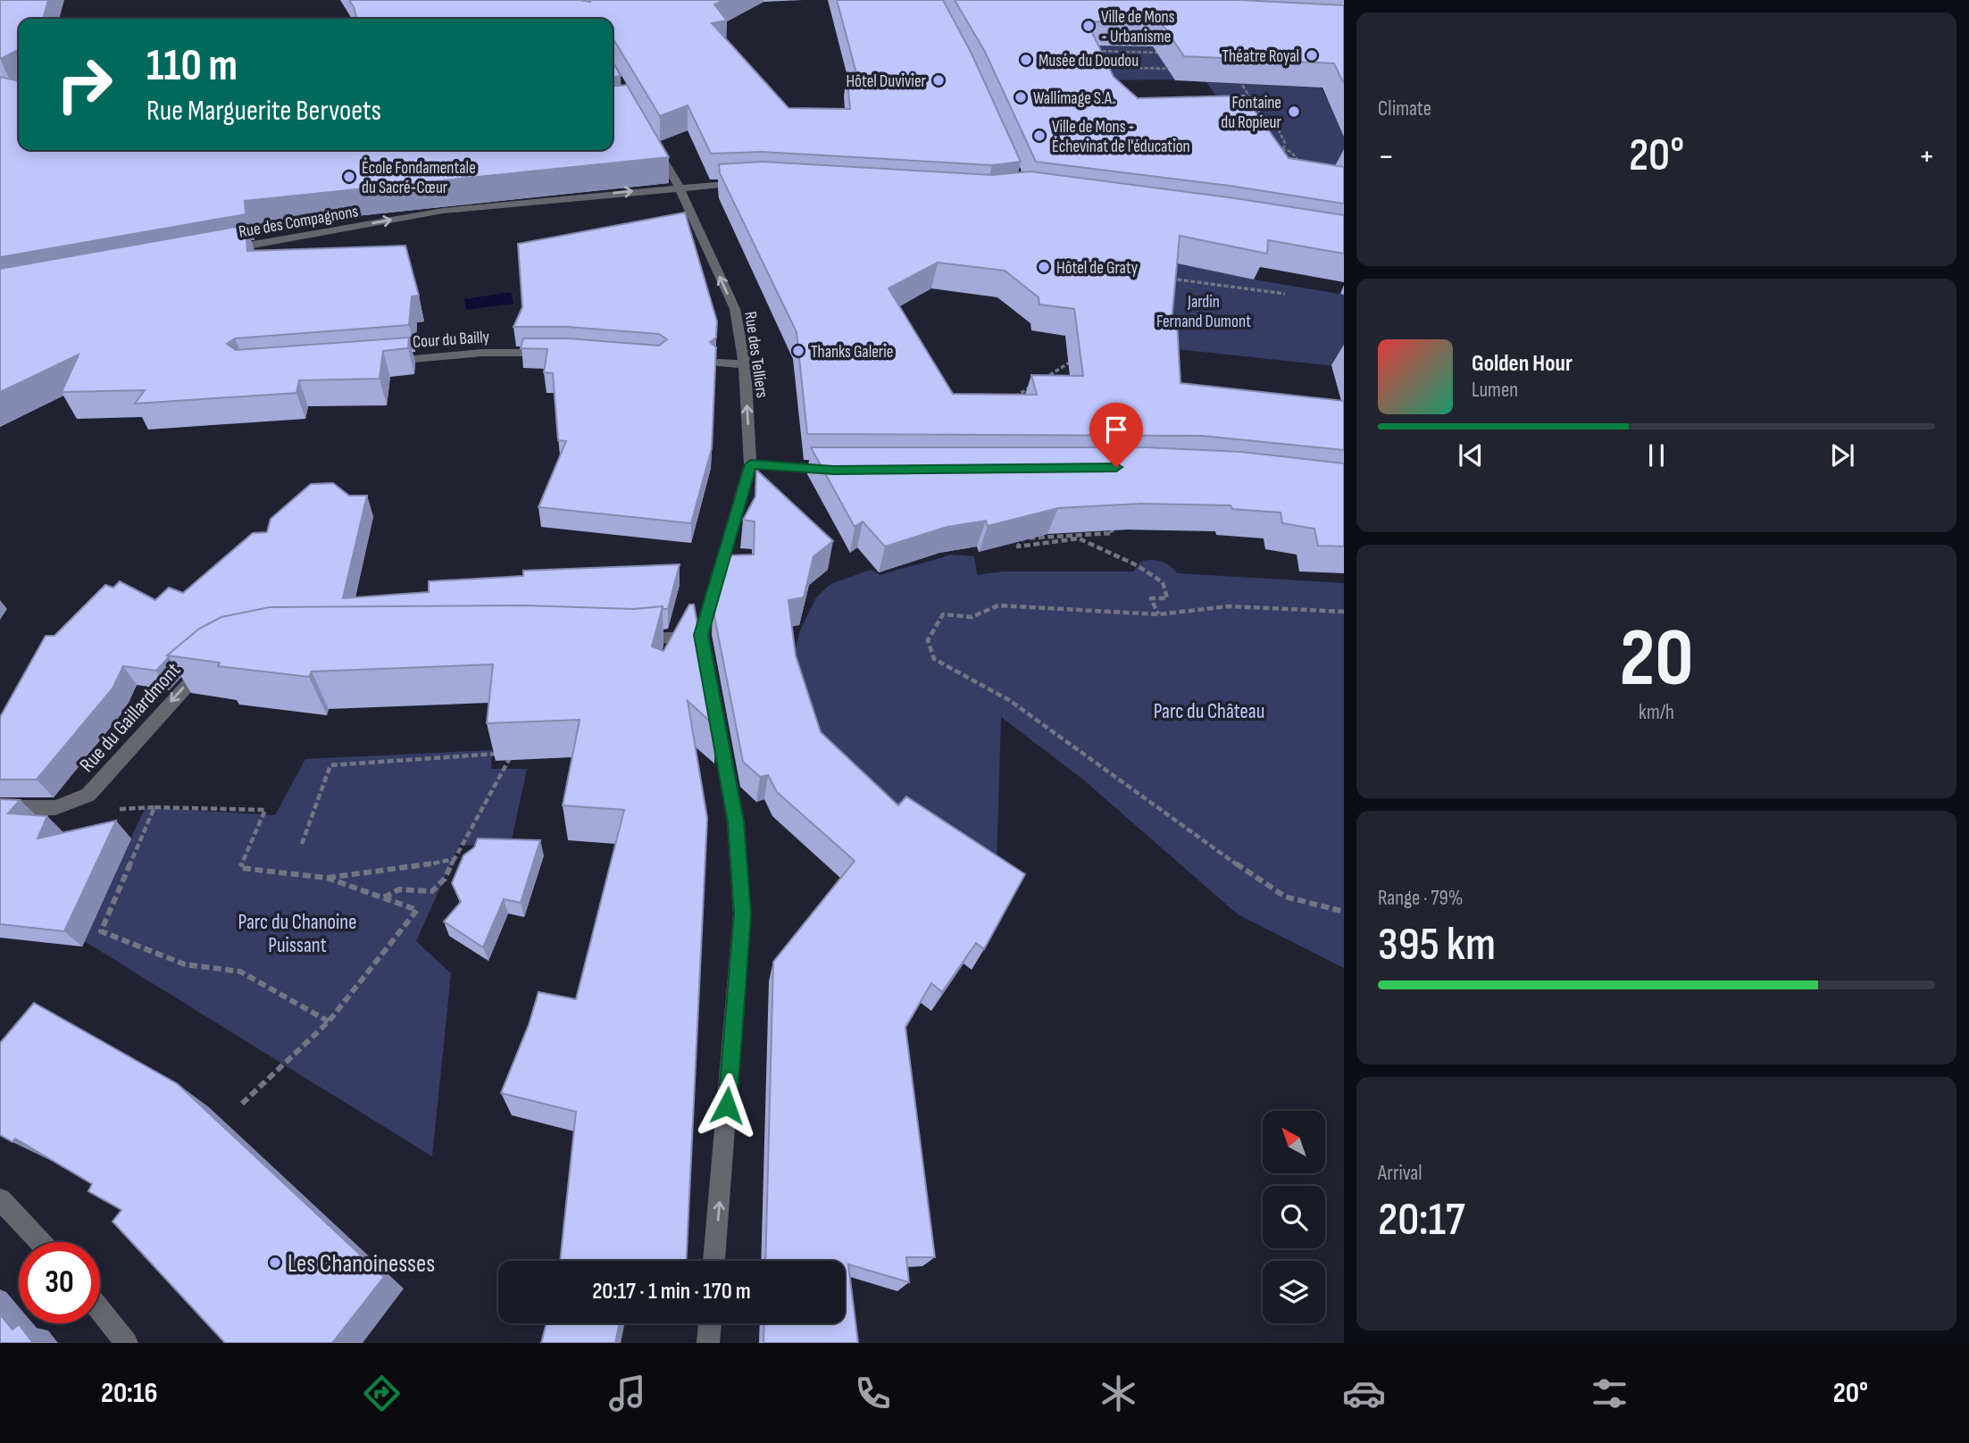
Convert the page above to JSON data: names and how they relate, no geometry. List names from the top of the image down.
{
  "streets": {
    "street": [
      "Rue des Compagnons",
      "Cour du Bailly",
      "Rue des Telliers",
      "Rue du Gaillardmont"
    ]
  },
  "crossings": [
    ["Rue des Compagnons", "Rue des Telliers"]
  ],
  "one_way": ["Rue des Compagnons", "Rue des Telliers", "Rue du Gaillardmont"],
  "parks": ["Jardin Fernand Dumont", "Parc du Château", "Parc du Chanoine Puissant"],
  "places": [
    "Ville de Mons - Urbanisme",
    "Théatre Royal",
    "Musée du Doudou",
    "Hôtel Duvivier",
    "Wallimage S.A.",
    "Fontaine du Ropieur",
    "Ville de Mons - Échevinat de l'éducation",
    "École Fondamentale du Sacré-Cœur",
    "Hôtel de Graty",
    "Thanks Galerie",
    "Les Chanoinesses"
  ],
  "north": "top left",
  "page": {
    "tile": [
      "Climate",
      ["20", "km/h"],
      ["Range · 79%", "395 km"],
      ["Arrival", "20:17"]
    ],
    "turn": ["110 m", "Rue Marguerite Bervoets"],
    "heat": ["−", "20°", "+"],
    "song": ["Golden Hour", "Lumen"],
    "limit": "30",
    "trip": "20:17 · 1 min · 170 m",
    "tabs": ["20:16", "20°"]
  }
}
